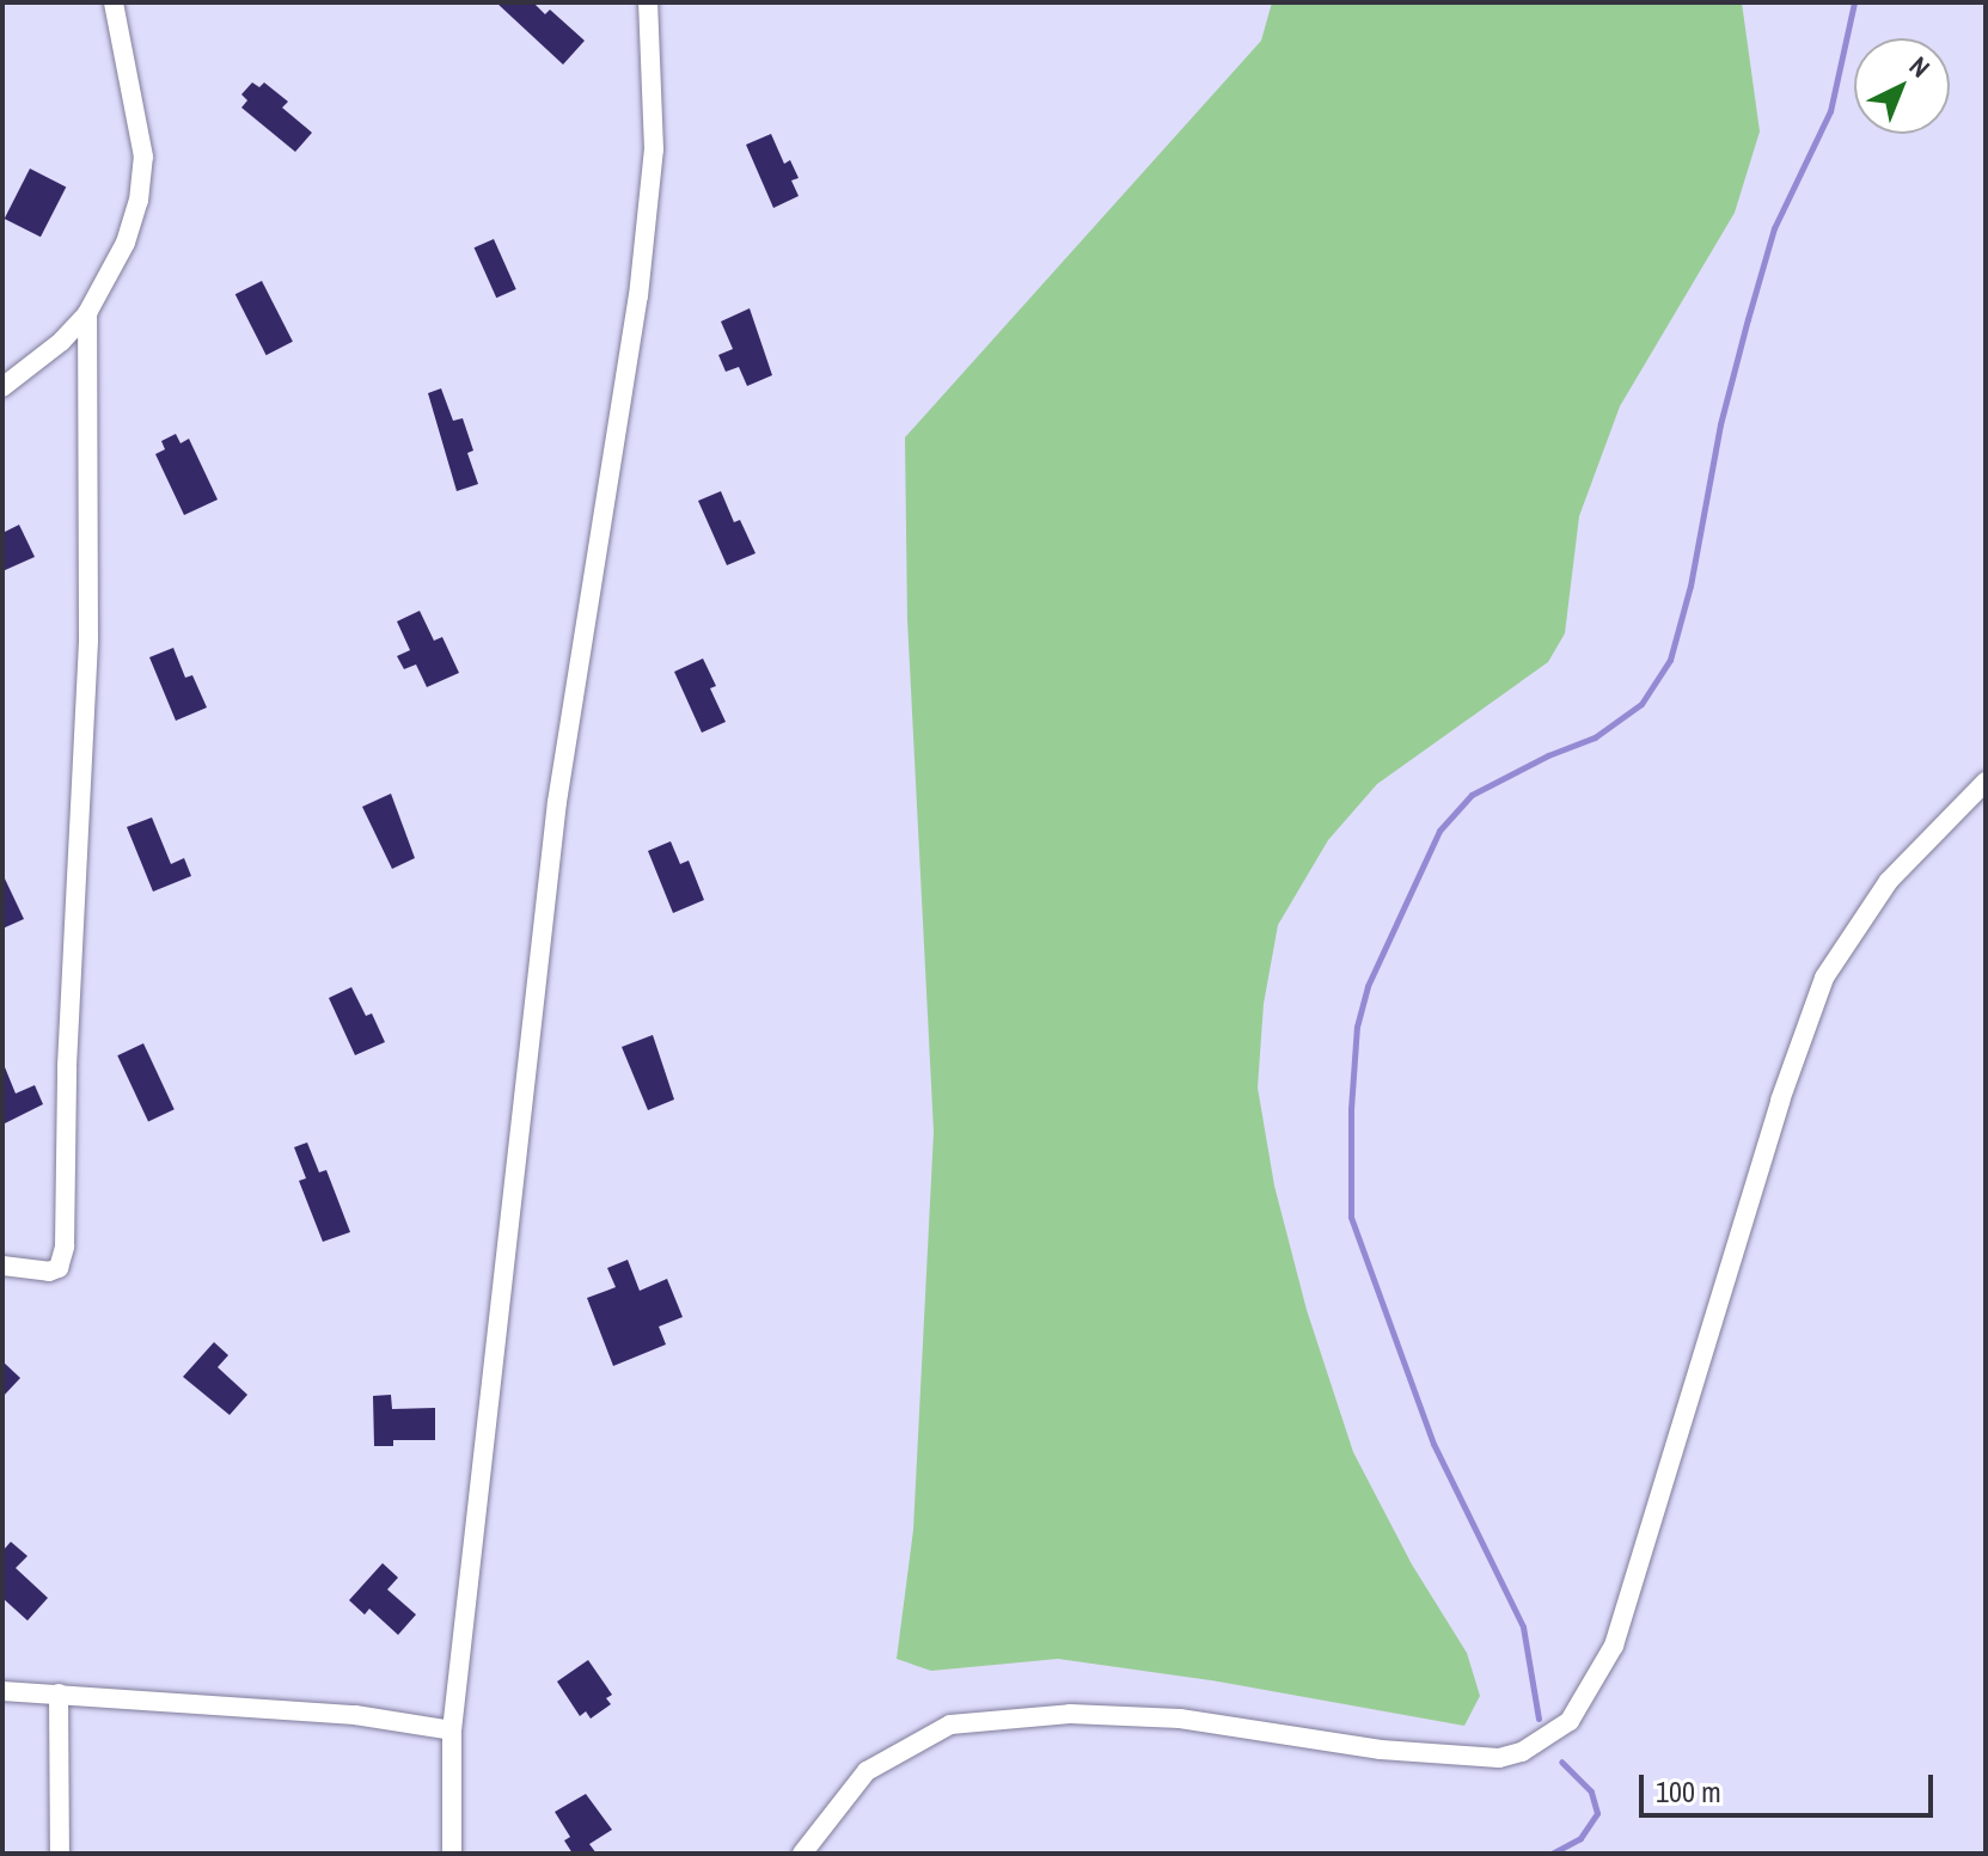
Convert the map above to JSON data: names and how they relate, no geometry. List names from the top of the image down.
{
  "scale_bar": "100 m",
  "north": "top right"
}
